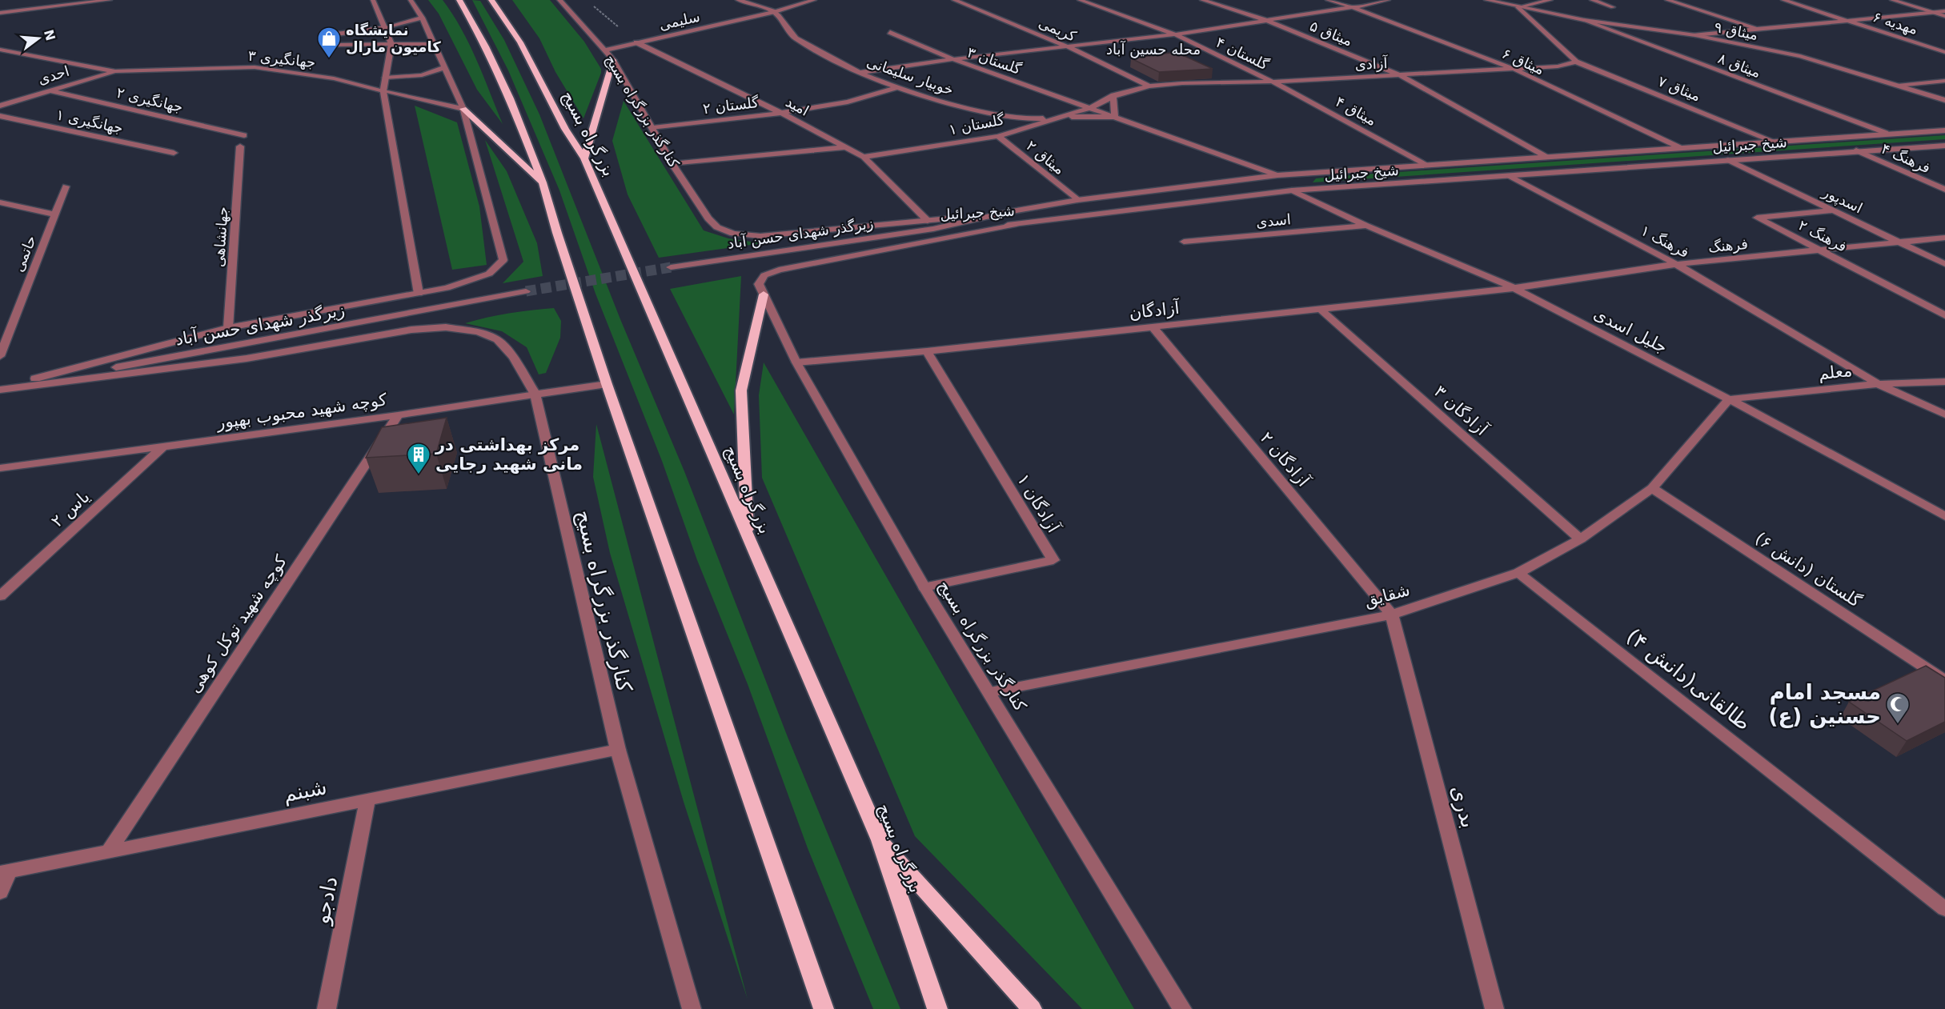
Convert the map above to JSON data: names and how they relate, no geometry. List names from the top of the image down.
{
  "streets": {
    "highway": ["بزرگراه بسیج"],
    "street": [
      "سلیمی",
      "مهدیه ۶",
      "کریمی",
      "میثاق ۹",
      "میثاق ۵",
      "گلستان ۴",
      "جهانگیری ۳",
      "گلستان ۳",
      "میثاق ۶",
      "آزادی",
      "میثاق ۸",
      "احدی",
      "خوبیار سلیمانی",
      "میثاق ۷",
      "جهانگیری ۲",
      "گلستان ۲",
      "امید",
      "کنارگذر بزرگراه بسیج",
      "میثاق ۴",
      "جهانگیری ۱",
      "گلستان ۱",
      "شیخ جبرائیل",
      "میثاق ۲",
      "فرهنگ ۴",
      "اسدپور",
      "اسدی",
      "زیرگذر شهدای حسن آباد",
      "فرهنگ ۲",
      "جهانشاهی",
      "فرهنگ ۱",
      "فرهنگ",
      "حاتمی",
      "آزادگان",
      "جلیل اسدی",
      "معلم",
      "آزادگان ۳",
      "کوچه شهید محبوب بهپور",
      "آزادگان ۲",
      "آزادگان ۱",
      "یاس ۲",
      "گلستان (دانش ۶)",
      "شقایق",
      "کوچه شهید توکل کوهی",
      "طالقانی(دانش ۴)",
      "شبنم",
      "بدری",
      "دادجو"
    ]
  },
  "crossings": [
    ["سلیمی", "خوبیار سلیمانی"],
    ["سلیمی", "امید"],
    ["سلیمی", "کنارگذر بزرگراه بسیج"],
    ["کریمی", "آزادی"],
    ["میثاق ۹", "میثاق ۸"],
    ["میثاق ۵", "آزادی"],
    ["میثاق ۵", "شیخ جبرائیل"],
    ["گلستان ۴", "آزادی"],
    ["گلستان ۴", "میثاق ۴"],
    ["جهانگیری ۳", "احدی"],
    ["گلستان ۳", "آزادی"],
    ["گلستان ۳", "گلستان ۱"],
    ["میثاق ۶", "آزادی"],
    ["میثاق ۶", "شیخ جبرائیل"],
    ["آزادی", "میثاق ۷"],
    ["آزادی", "میثاق ۴"],
    ["آزادی", "گلستان ۱"],
    ["میثاق ۸", "شیخ جبرائیل"],
    ["احدی", "جهانگیری ۲"],
    ["خوبیار سلیمانی", "گلستان ۲"],
    ["خوبیار سلیمانی", "گلستان ۱"],
    ["میثاق ۷", "شیخ جبرائیل"],
    ["گلستان ۲", "امید"],
    ["گلستان ۲", "کنارگذر بزرگراه بسیج"],
    ["امید", "کنارگذر بزرگراه بسیج"],
    ["امید", "گلستان ۱"],
    ["کنارگذر بزرگراه بسیج", "زیرگذر شهدای حسن آباد"],
    ["کنارگذر بزرگراه بسیج", "آزادگان"],
    ["کنارگذر بزرگراه بسیج", "کوچه شهید محبوب بهپور"],
    ["کنارگذر بزرگراه بسیج", "آزادگان ۱"],
    ["کنارگذر بزرگراه بسیج", "شقایق"],
    ["کنارگذر بزرگراه بسیج", "شبنم"],
    ["میثاق ۴", "شیخ جبرائیل"],
    ["گلستان ۱", "میثاق ۲"],
    ["شیخ جبرائیل", "میثاق ۲"],
    ["شیخ جبرائیل", "فرهنگ ۴"],
    ["شیخ جبرائیل", "اسدپور"],
    ["شیخ جبرائیل", "زیرگذر شهدای حسن آباد"],
    ["شیخ جبرائیل", "فرهنگ ۱"],
    ["شیخ جبرائیل", "جلیل اسدی"],
    ["اسدپور", "فرهنگ ۲"],
    ["اسدپور", "فرهنگ"],
    ["اسدی", "جلیل اسدی"],
    ["فرهنگ ۲", "فرهنگ"],
    ["فرهنگ ۱", "فرهنگ"],
    ["فرهنگ ۱", "معلم"],
    ["فرهنگ", "آزادگان"],
    ["فرهنگ", "جلیل اسدی"],
    ["آزادگان", "جلیل اسدی"],
    ["آزادگان", "آزادگان ۳"],
    ["آزادگان", "آزادگان ۲"],
    ["آزادگان", "آزادگان ۱"],
    ["جلیل اسدی", "معلم"],
    ["جلیل اسدی", "شقایق"],
    ["معلم", "شقایق"],
    ["آزادگان ۳", "شقایق"],
    ["کوچه شهید محبوب بهپور", "یاس ۲"],
    ["کوچه شهید محبوب بهپور", "کوچه شهید توکل کوهی"],
    ["آزادگان ۲", "شقایق"],
    ["آزادگان ۲", "بدری"],
    ["گلستان (دانش ۶)", "شقایق"],
    ["شقایق", "طالقانی(دانش ۴)"],
    ["شقایق", "بدری"],
    ["کوچه شهید توکل کوهی", "شبنم"],
    ["شبنم", "دادجو"]
  ],
  "districts": ["محله حسین آباد"],
  "places": {
    "shop": ["نمایشگاه کامیون مارال"],
    "building": ["مرکز بهداشتی در مانی شهید رجایی"],
    "mosque": ["مسجد امام حسنین (ع)"]
  },
  "north": "right"
}
